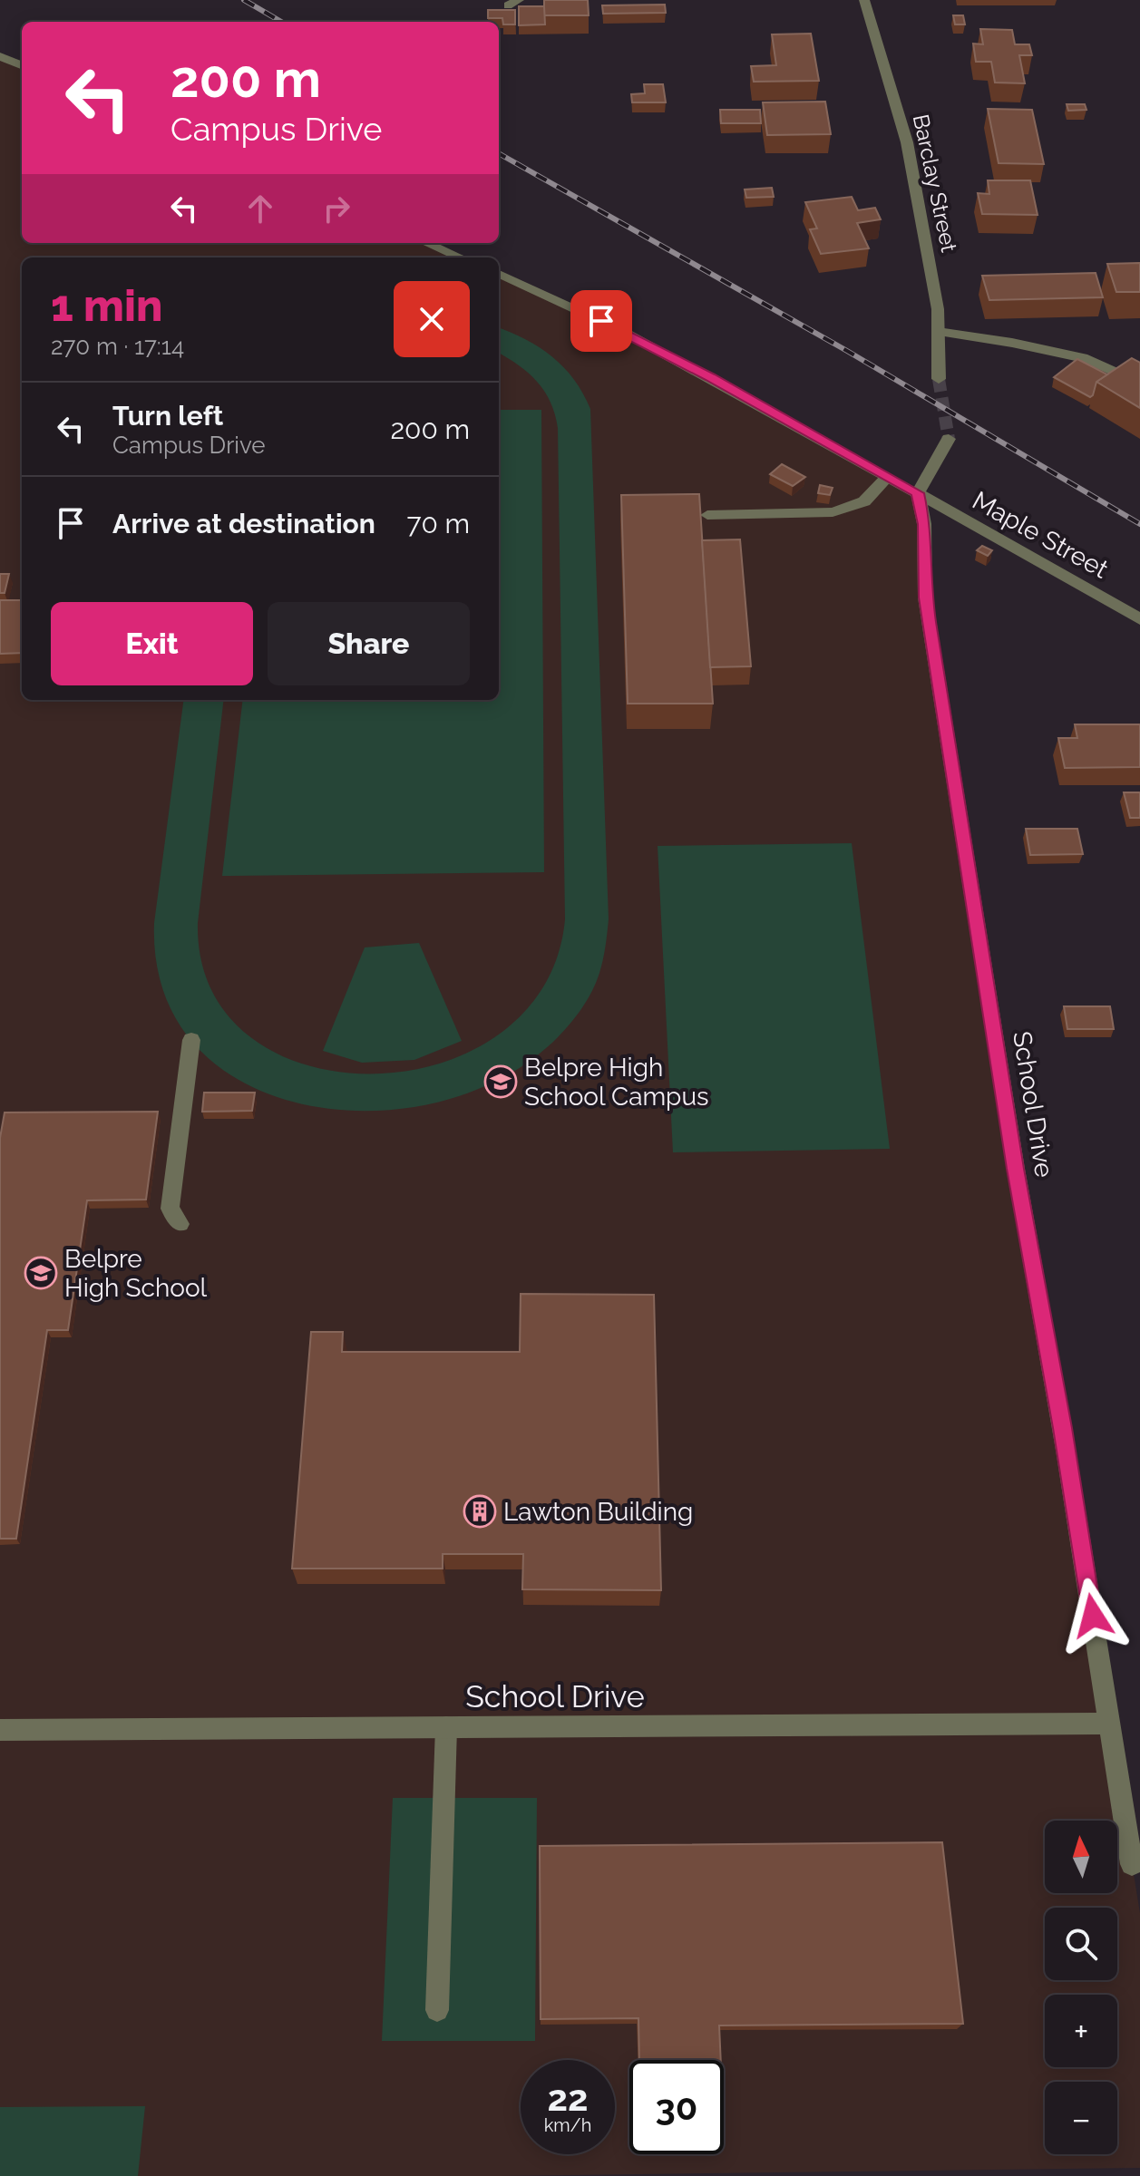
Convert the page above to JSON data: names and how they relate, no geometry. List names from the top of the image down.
{
  "streets": {
    "street": ["Barclay Street", "Maple Street", "School Drive"]
  },
  "crossings": [
    ["Maple Street", "School Drive"]
  ],
  "places": {
    "school or university": ["Belpre High School Campus", "Belpre High School"],
    "building": ["Lawton Building"]
  },
  "north": "top",
  "page": {
    "turn": ["200 m", "Campus Drive"],
    "heading": ["1 min", "270 m · 17:14"],
    "list": [
      {
        "name": "Turn left",
        "note": "Campus Drive",
        "value": "200 m"
      },
      {
        "name": "Arrive at destination",
        "value": "70 m"
      }
    ],
    "buttons": ["Exit", "Share"],
    "map_buttons": ["+", "−"],
    "speed": "22 km/h",
    "limit": "30"
  }
}
